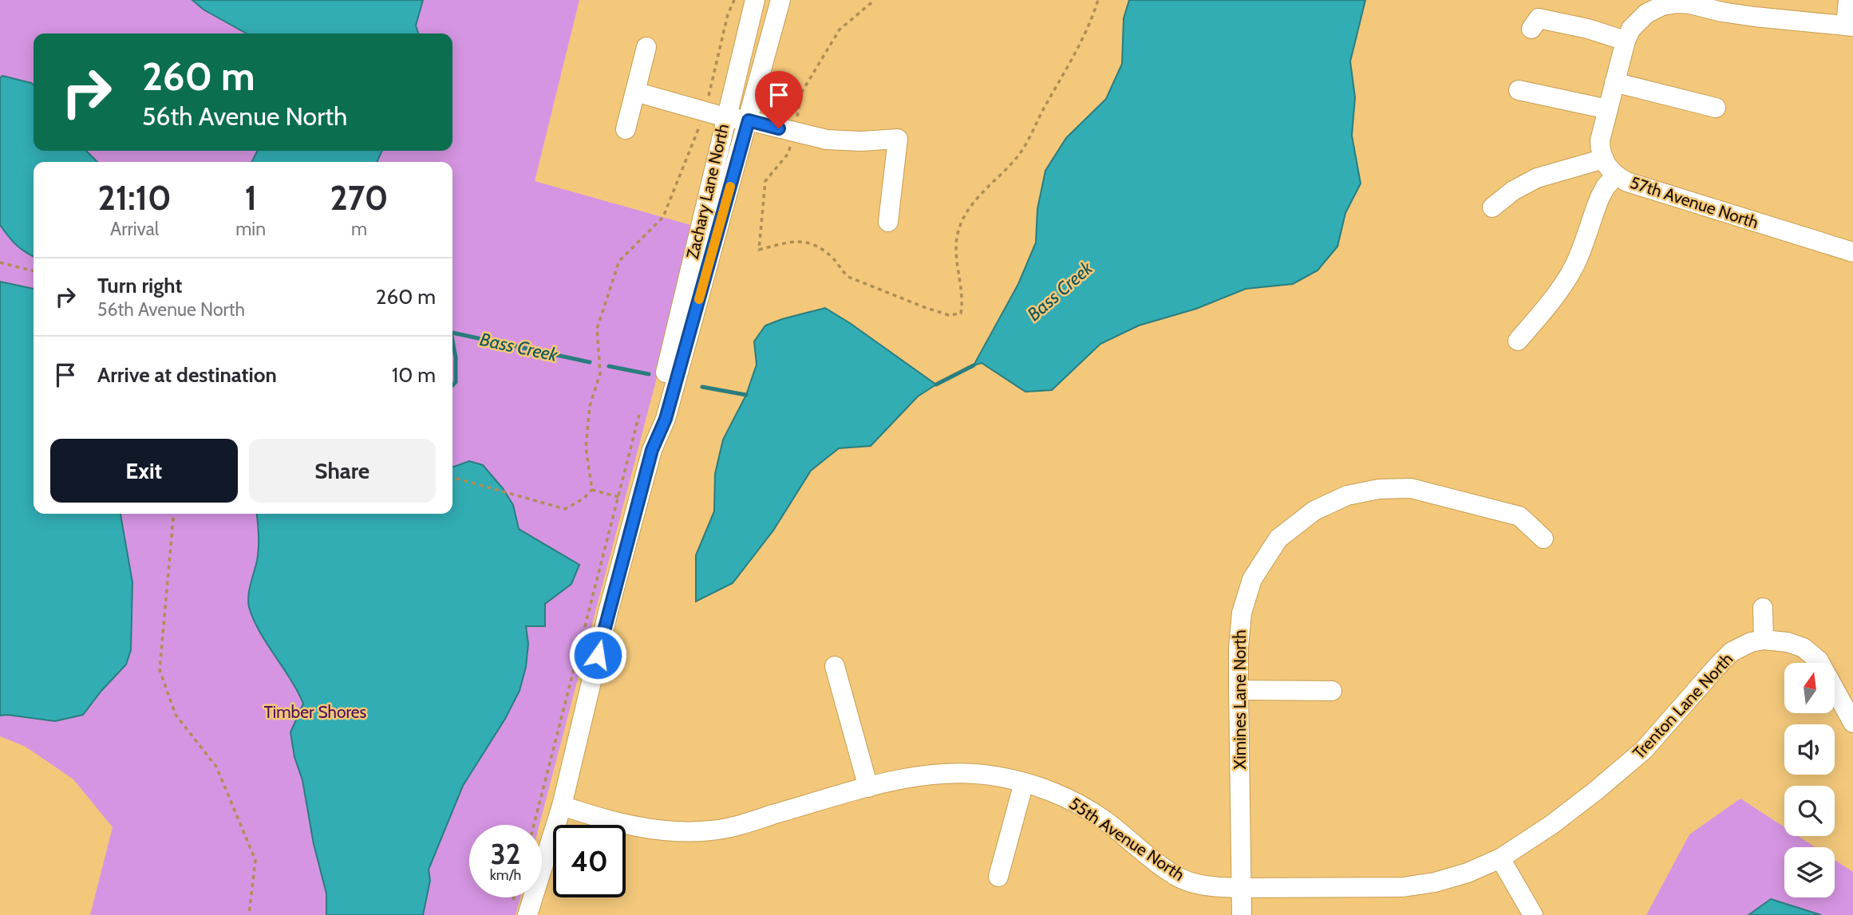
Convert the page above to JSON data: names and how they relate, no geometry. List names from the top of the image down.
{
  "streets": {
    "street": [
      "Zachary Lane North",
      "57th Avenue North",
      "Ximines Lane North",
      "Trenton Lane North",
      "55th Avenue North"
    ]
  },
  "crossings": [
    ["Zachary Lane North", "55th Avenue North"],
    ["Ximines Lane North", "55th Avenue North"],
    ["Trenton Lane North", "55th Avenue North"]
  ],
  "water": ["Bass Creek"],
  "parks": ["Timber Shores"],
  "north": "top",
  "page": {
    "turn": ["260 m", "56th Avenue North"],
    "eta": [
      "21:10",
      "Arrival",
      "1",
      "min",
      "270",
      "m"
    ],
    "list": [
      {
        "name": "Turn right",
        "note": "56th Avenue North",
        "value": "260 m"
      },
      {
        "name": "Arrive at destination",
        "value": "10 m"
      }
    ],
    "buttons": ["Exit", "Share"],
    "speed": "32 km/h",
    "limit": "40"
  }
}
